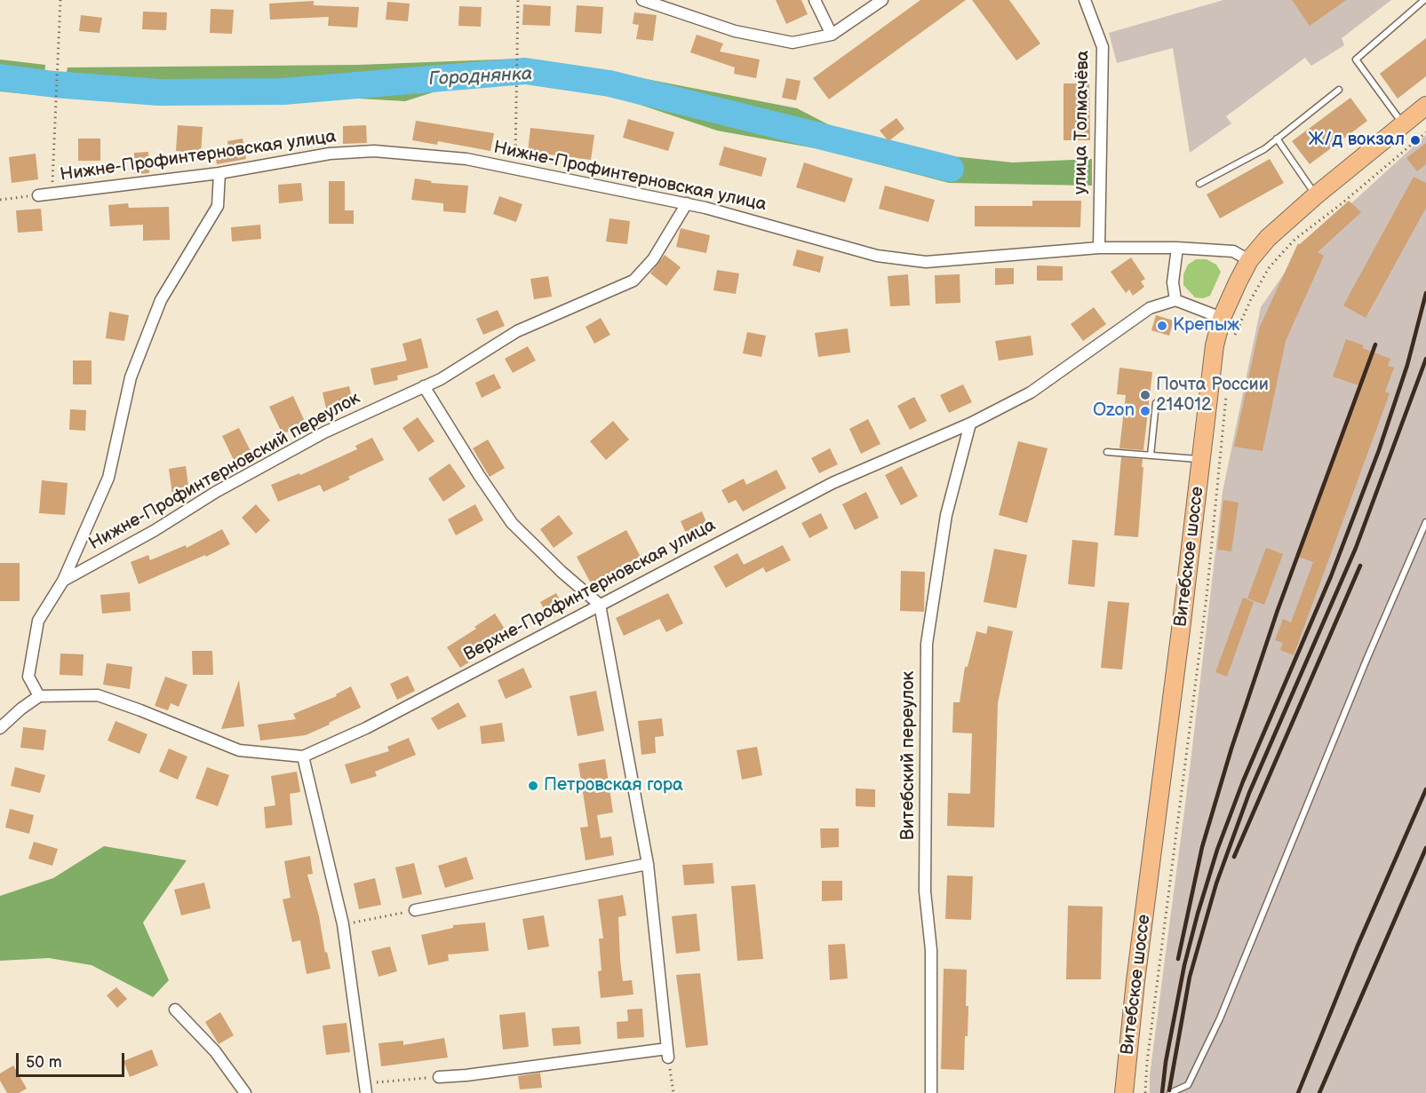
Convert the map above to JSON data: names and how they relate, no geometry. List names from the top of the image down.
{
  "streets": {
    "main road": ["Витебское шоссе"],
    "street": [
      "улица Толмачёва",
      "Нижне-Профинтерновская улица",
      "Нижне-Профинтерновский переулок",
      "Верхне-Профинтерновская улица",
      "Витебский переулок"
    ]
  },
  "crossings": [
    ["улица Толмачёва", "Нижне-Профинтерновская улица"],
    ["Нижне-Профинтерновская улица", "Нижне-Профинтерновский переулок"],
    ["Нижне-Профинтерновская улица", "Витебское шоссе"],
    ["Нижне-Профинтерновский переулок", "Верхне-Профинтерновская улица"],
    ["Верхне-Профинтерновская улица", "Витебский переулок"]
  ],
  "water": ["Городнянка"],
  "places": [
    "Ж/д вокзал",
    "Крепыж",
    "Почта России 214012",
    "Ozon",
    "Петровская гора"
  ],
  "scale_bar": "50 m"
}
